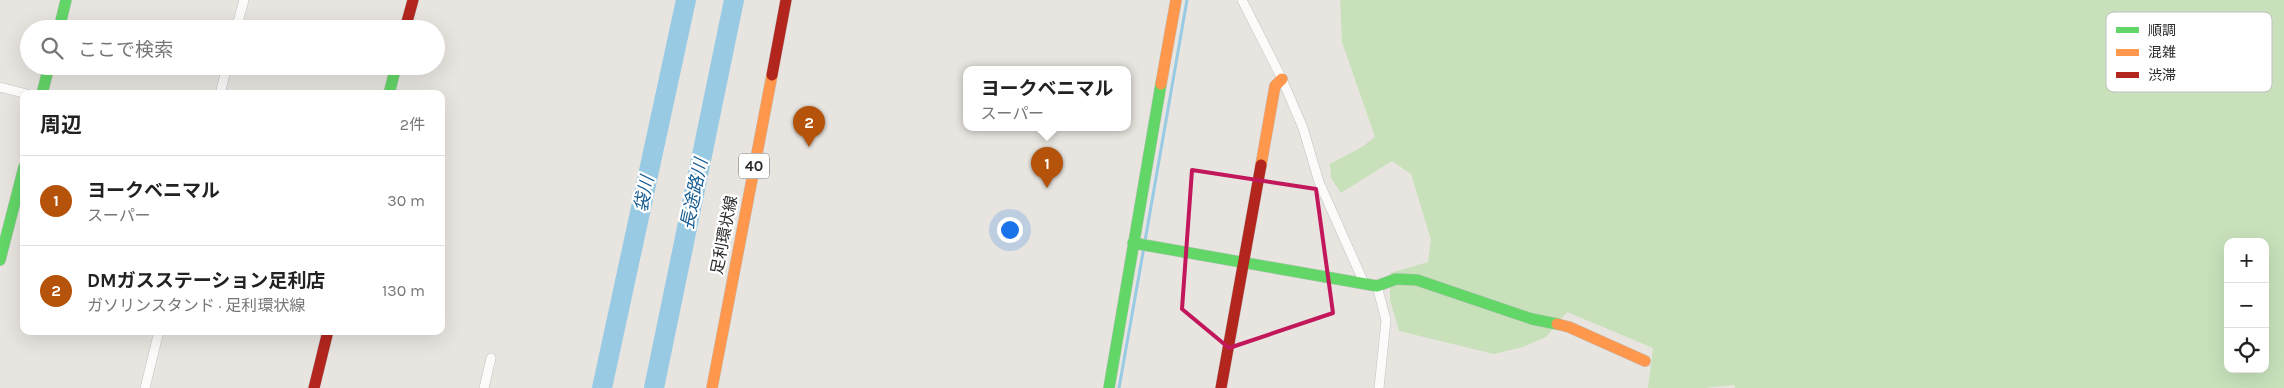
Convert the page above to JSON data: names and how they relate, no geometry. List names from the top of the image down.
{
  "streets": {
    "street": ["40", "足利環状線"]
  },
  "water": ["袋川", "長途路川"],
  "legend": ["順調", "混雑", "渋滞"],
  "page": {
    "search": "ここで検索",
    "popup": ["ヨークベニマル", "スーパー"],
    "heading": ["周辺", "2件"],
    "pins": ["2", "1"],
    "list": [
      {
        "mark": "1",
        "name": "ヨークベニマル",
        "note": "スーパー",
        "value": "30 m"
      },
      {
        "mark": "2",
        "name": "DMガスステーション足利店",
        "note": "ガソリンスタンド · 足利環状線",
        "value": "130 m"
      }
    ],
    "map_buttons": ["+", "−"]
  }
}
